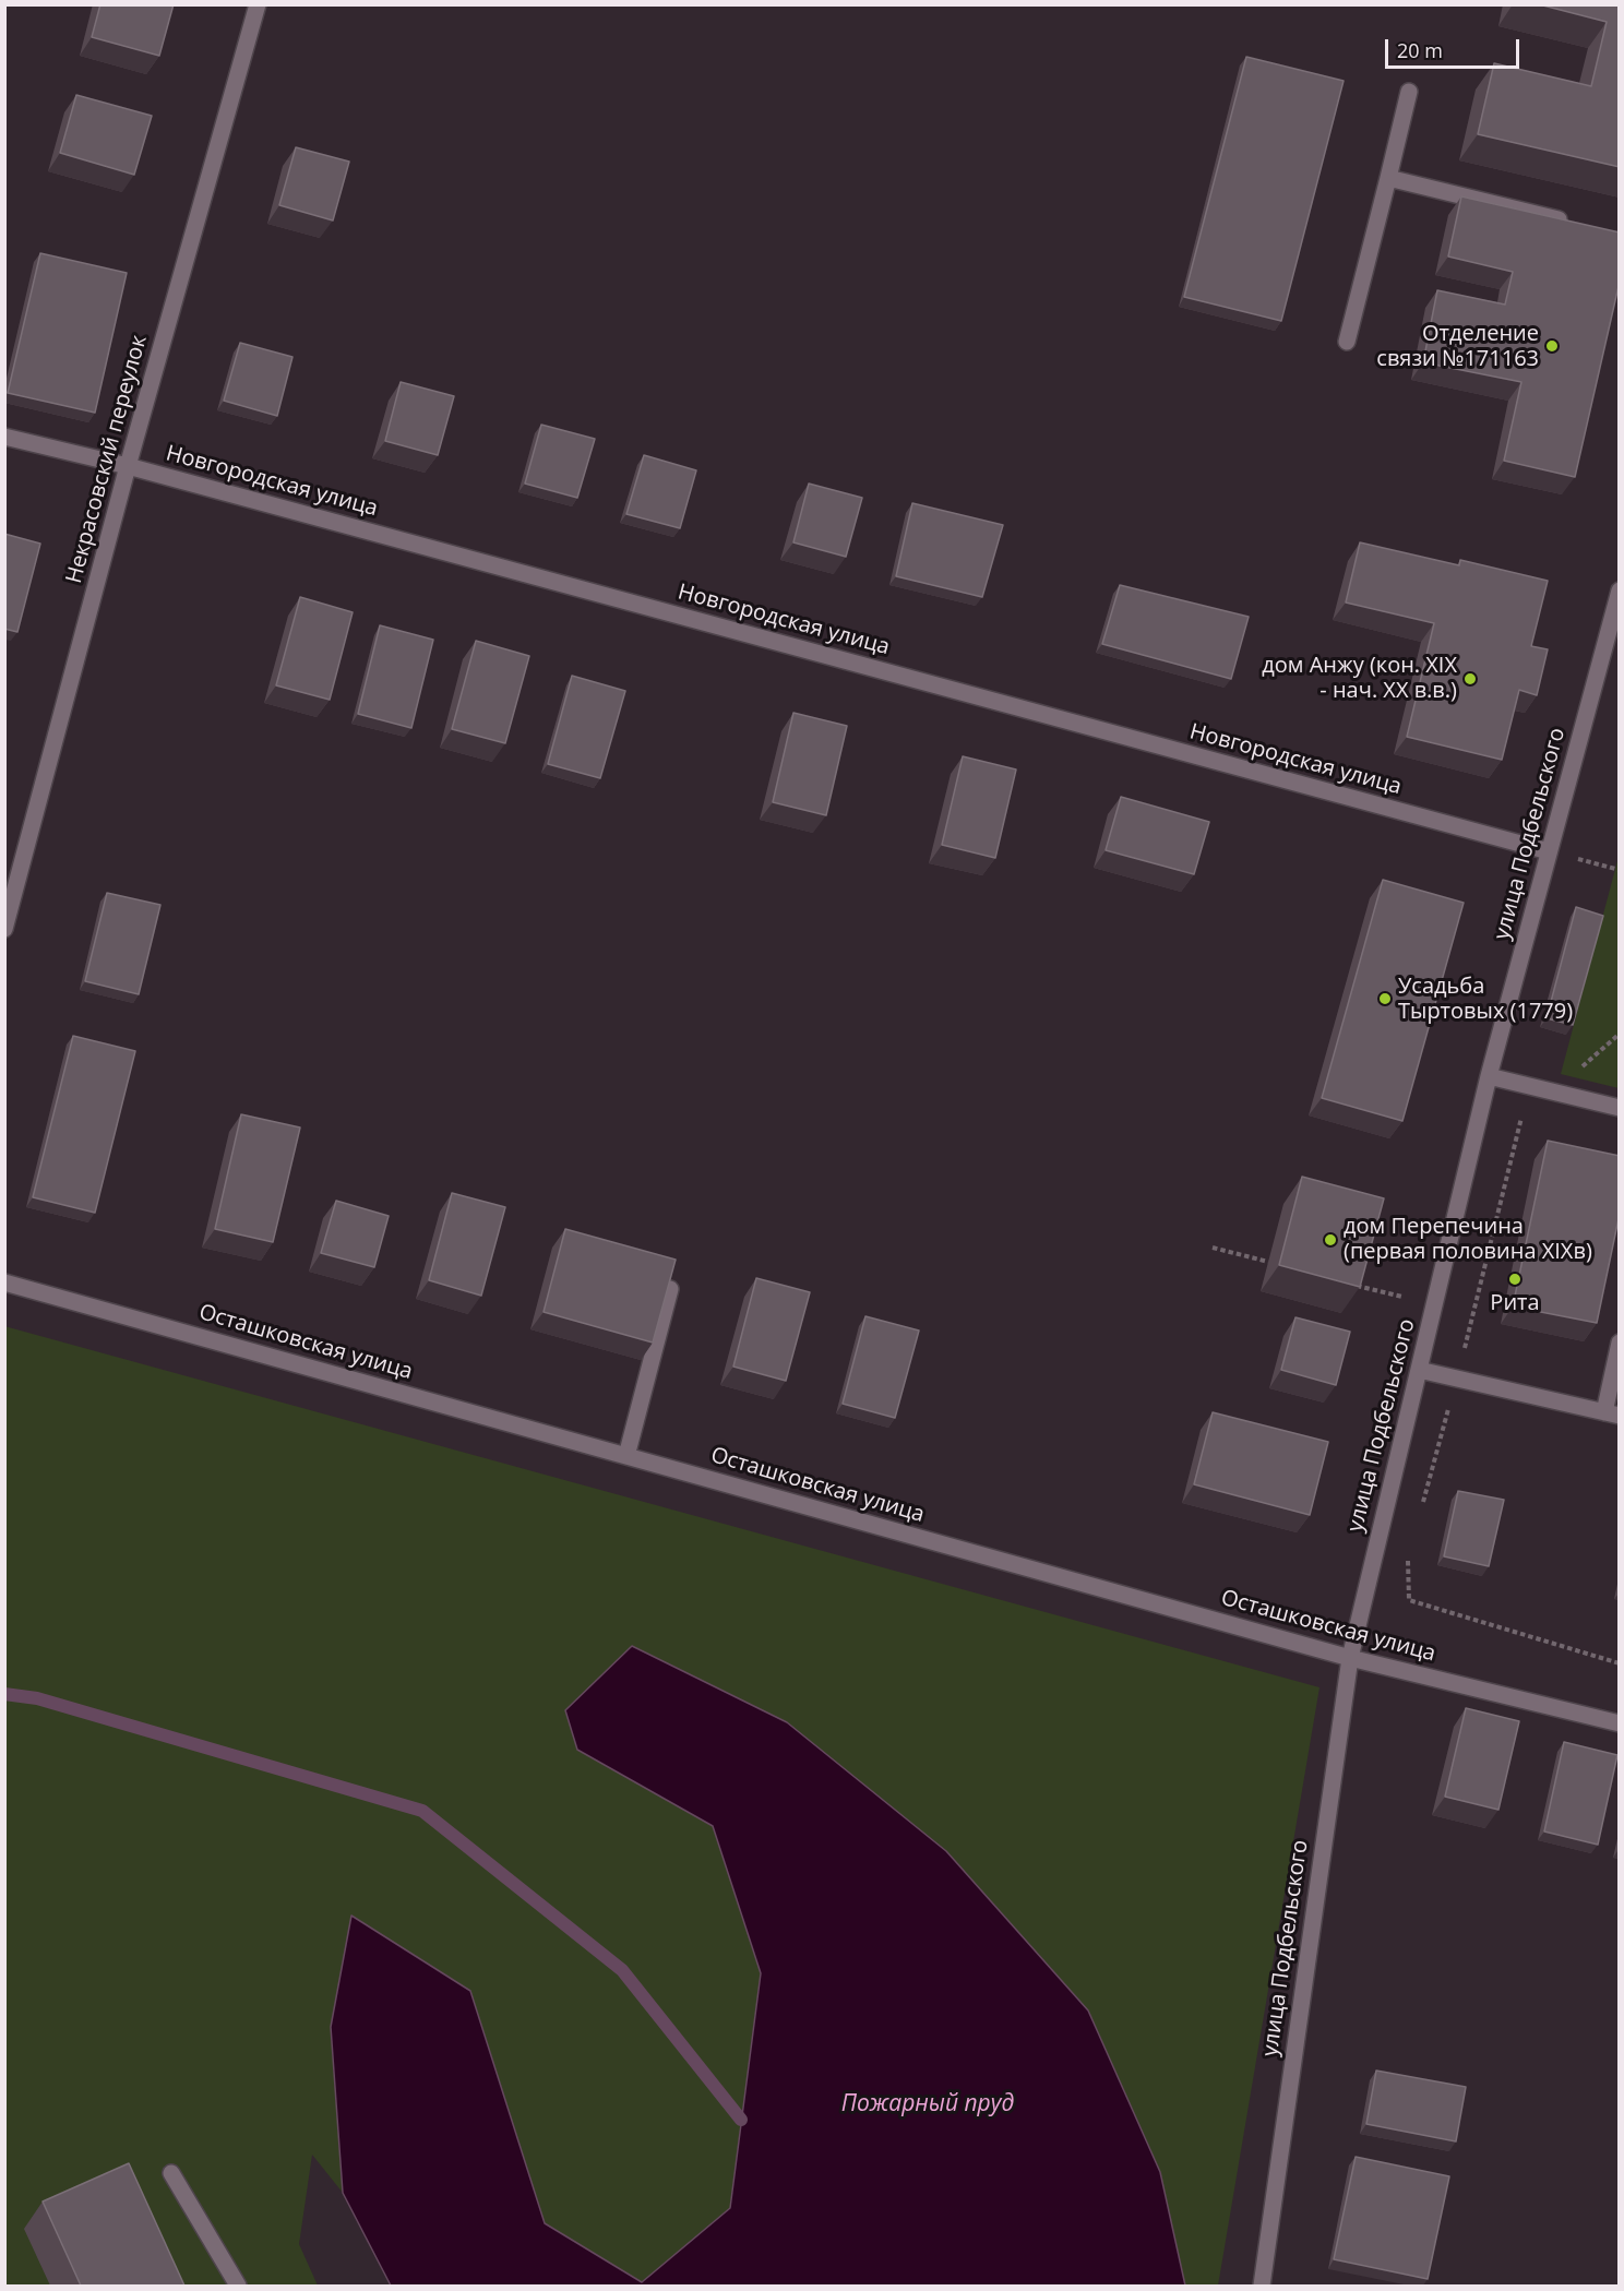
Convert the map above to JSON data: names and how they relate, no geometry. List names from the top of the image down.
{
  "streets": {
    "street": [
      "Некрасовский переулок",
      "Новгородская улица",
      "улица Подбельского",
      "Осташковская улица"
    ]
  },
  "crossings": [
    ["Некрасовский переулок", "Новгородская улица"],
    ["Новгородская улица", "улица Подбельского"],
    ["улица Подбельского", "Осташковская улица"]
  ],
  "water": ["Пожарный пруд"],
  "places": [
    "Отделение связи №171163",
    "дом Анжу (кон. XIX - нач. XX в.в.)",
    "Усадьба Тыртовых (1779)",
    "дом Перепечина (первая половина XIXв)",
    "Рита"
  ],
  "scale_bar": "20 m"
}
